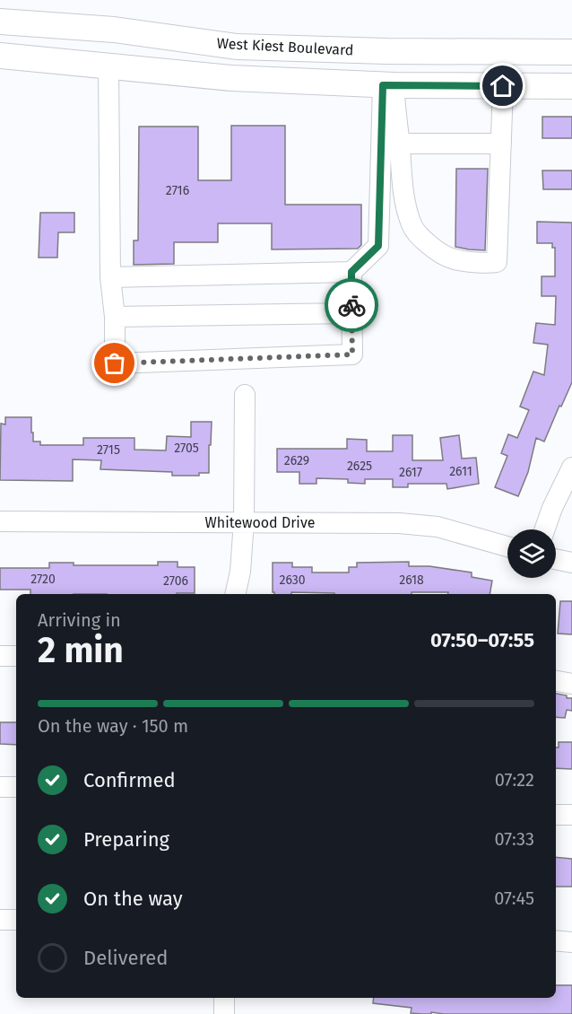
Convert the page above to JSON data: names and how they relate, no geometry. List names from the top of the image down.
{
  "streets": {
    "main road": ["West Kiest Boulevard"],
    "street": ["Whitewood Drive"]
  },
  "house_numbers": [
    "2716",
    "2705",
    "2715",
    "2629",
    "2625",
    "2611",
    "2617",
    "2720",
    "2630",
    "2618",
    "2706"
  ],
  "page": {
    "heading": ["2 min", "Arriving in", "07:50–07:55"],
    "bar": "On the way · 150 m",
    "list": [
      ["Confirmed", "07:22"],
      ["Preparing", "07:33"],
      ["On the way", "07:45"],
      "Delivered"
    ]
  }
}
